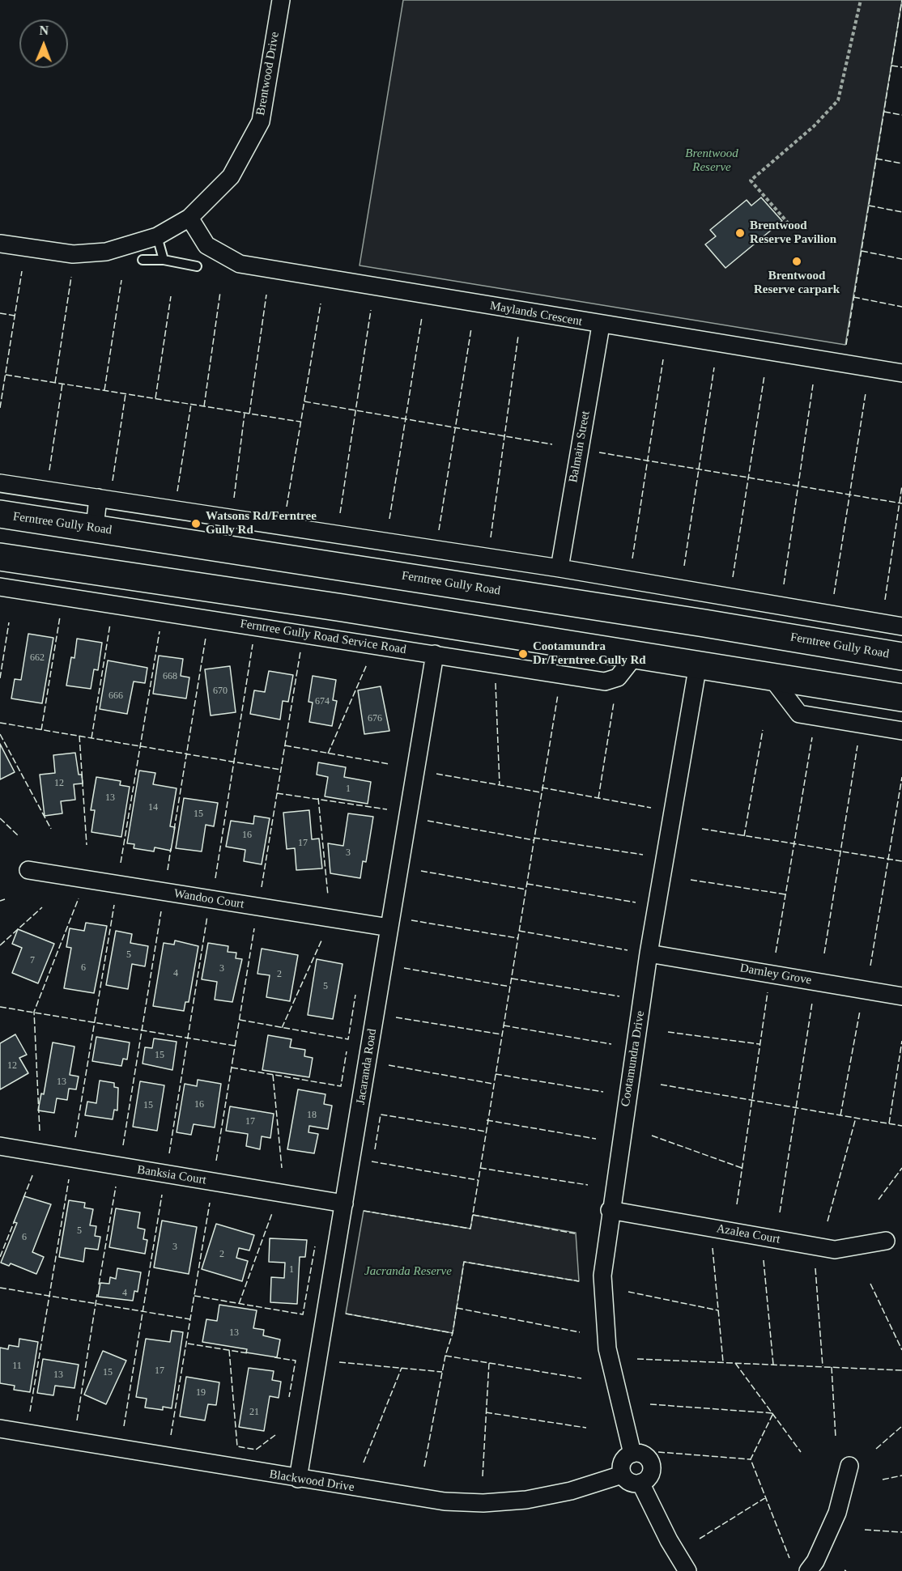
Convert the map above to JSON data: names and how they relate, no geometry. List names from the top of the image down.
{
  "streets": {
    "main road": ["Ferntree Gully Road"],
    "street": [
      "Brentwood Drive",
      "Maylands Crescent",
      "Balmain Street",
      "Ferntree Gully Road Service Road",
      "Wandoo Court",
      "Darnley Grove",
      "Cootamundra Drive",
      "Jacaranda Road",
      "Banksia Court",
      "Azalea Court",
      "Blackwood Drive"
    ]
  },
  "crossings": [
    ["Brentwood Drive", "Maylands Crescent"],
    ["Maylands Crescent", "Balmain Street"],
    ["Ferntree Gully Road Service Road", "Jacaranda Road"],
    ["Wandoo Court", "Jacaranda Road"],
    ["Darnley Grove", "Cootamundra Drive"],
    ["Cootamundra Drive", "Azalea Court"],
    ["Cootamundra Drive", "Blackwood Drive"],
    ["Jacaranda Road", "Banksia Court"],
    ["Jacaranda Road", "Blackwood Drive"]
  ],
  "parks": ["Brentwood Reserve", "Jacranda Reserve"],
  "places": [
    "Brentwood Reserve Pavilion",
    "Brentwood Reserve carpark",
    "Watsons Rd/Ferntree Gully Rd",
    "Cootamundra Dr/Ferntree Gully Rd"
  ],
  "house_numbers": [
    "662",
    "668",
    "670",
    "666",
    "674",
    "676",
    "12",
    "1",
    "13",
    "14",
    "15",
    "16",
    "17",
    "3",
    "5",
    "7",
    "6",
    "3",
    "4",
    "2",
    "5",
    "15",
    "12",
    "13",
    "16",
    "15",
    "18",
    "17",
    "5",
    "6",
    "3",
    "2",
    "1",
    "4",
    "13",
    "11",
    "17",
    "15",
    "13",
    "19",
    "21"
  ],
  "north": "top"
}
